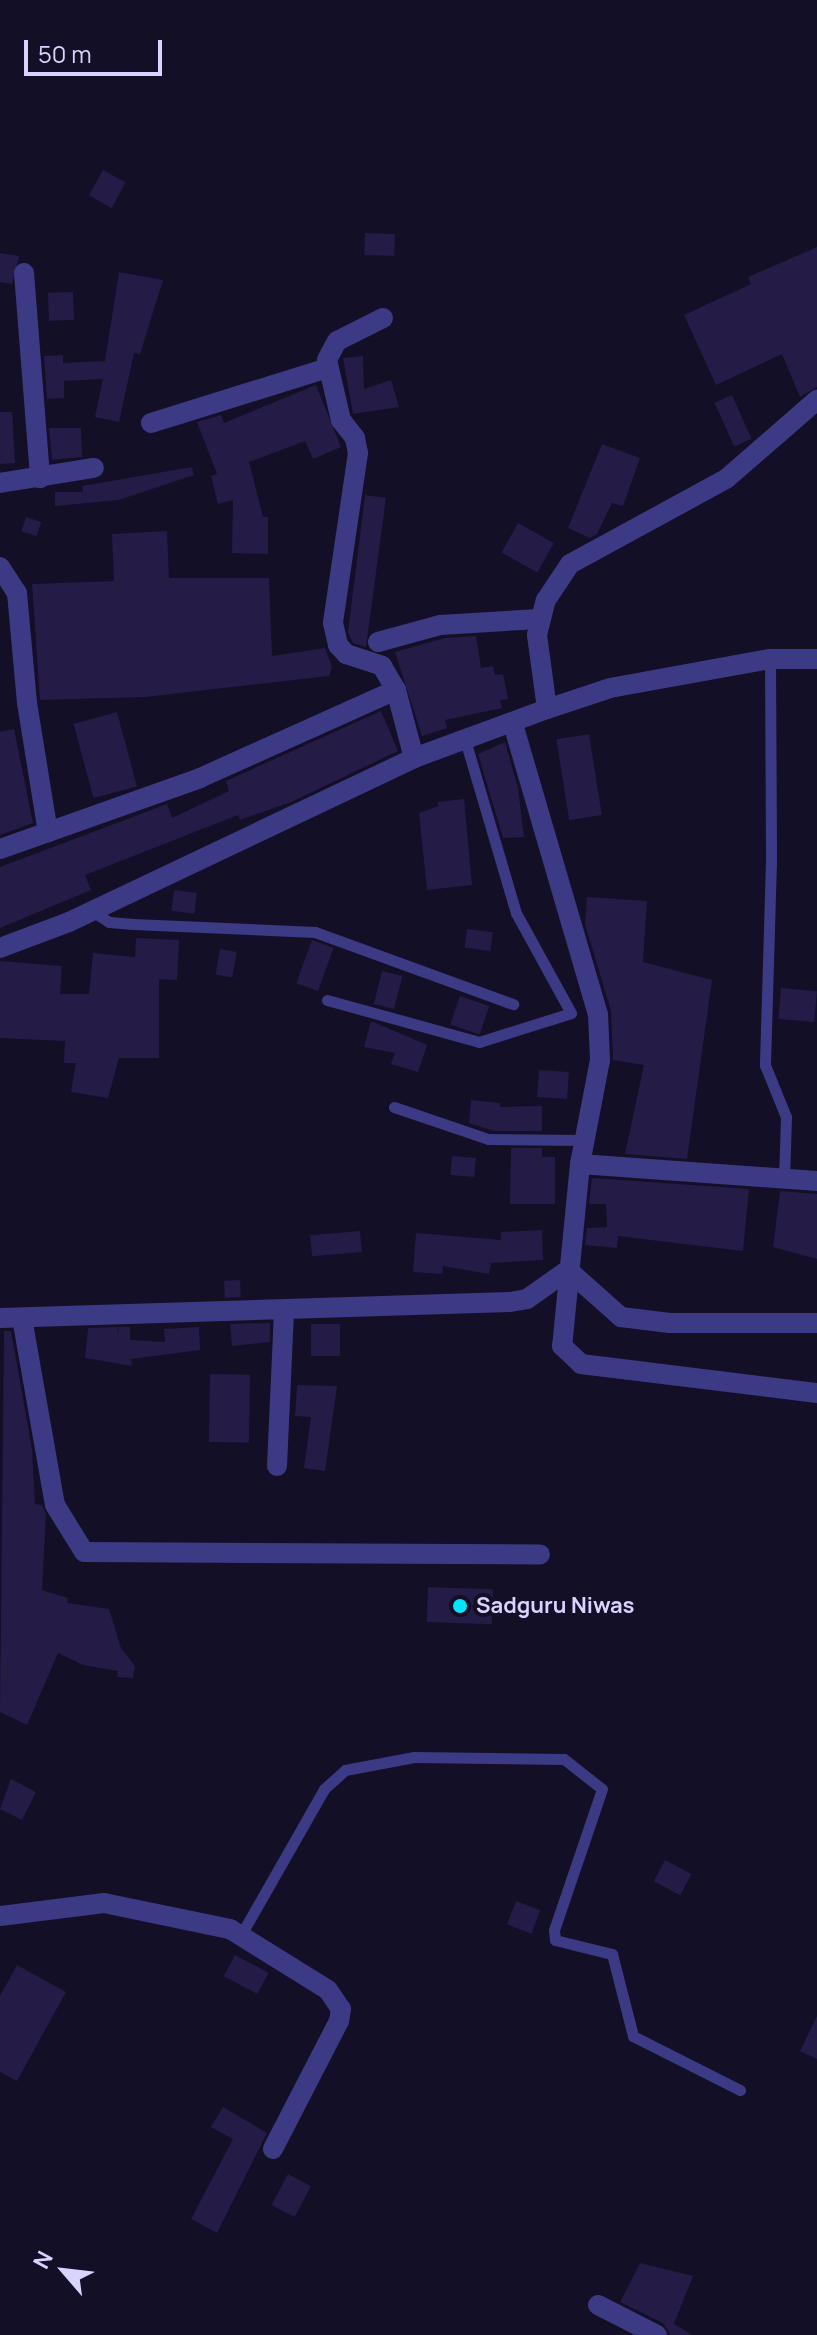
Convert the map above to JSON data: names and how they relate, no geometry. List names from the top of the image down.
{
  "places": ["Sadguru Niwas"],
  "scale_bar": "50 m",
  "north": "top left"
}
